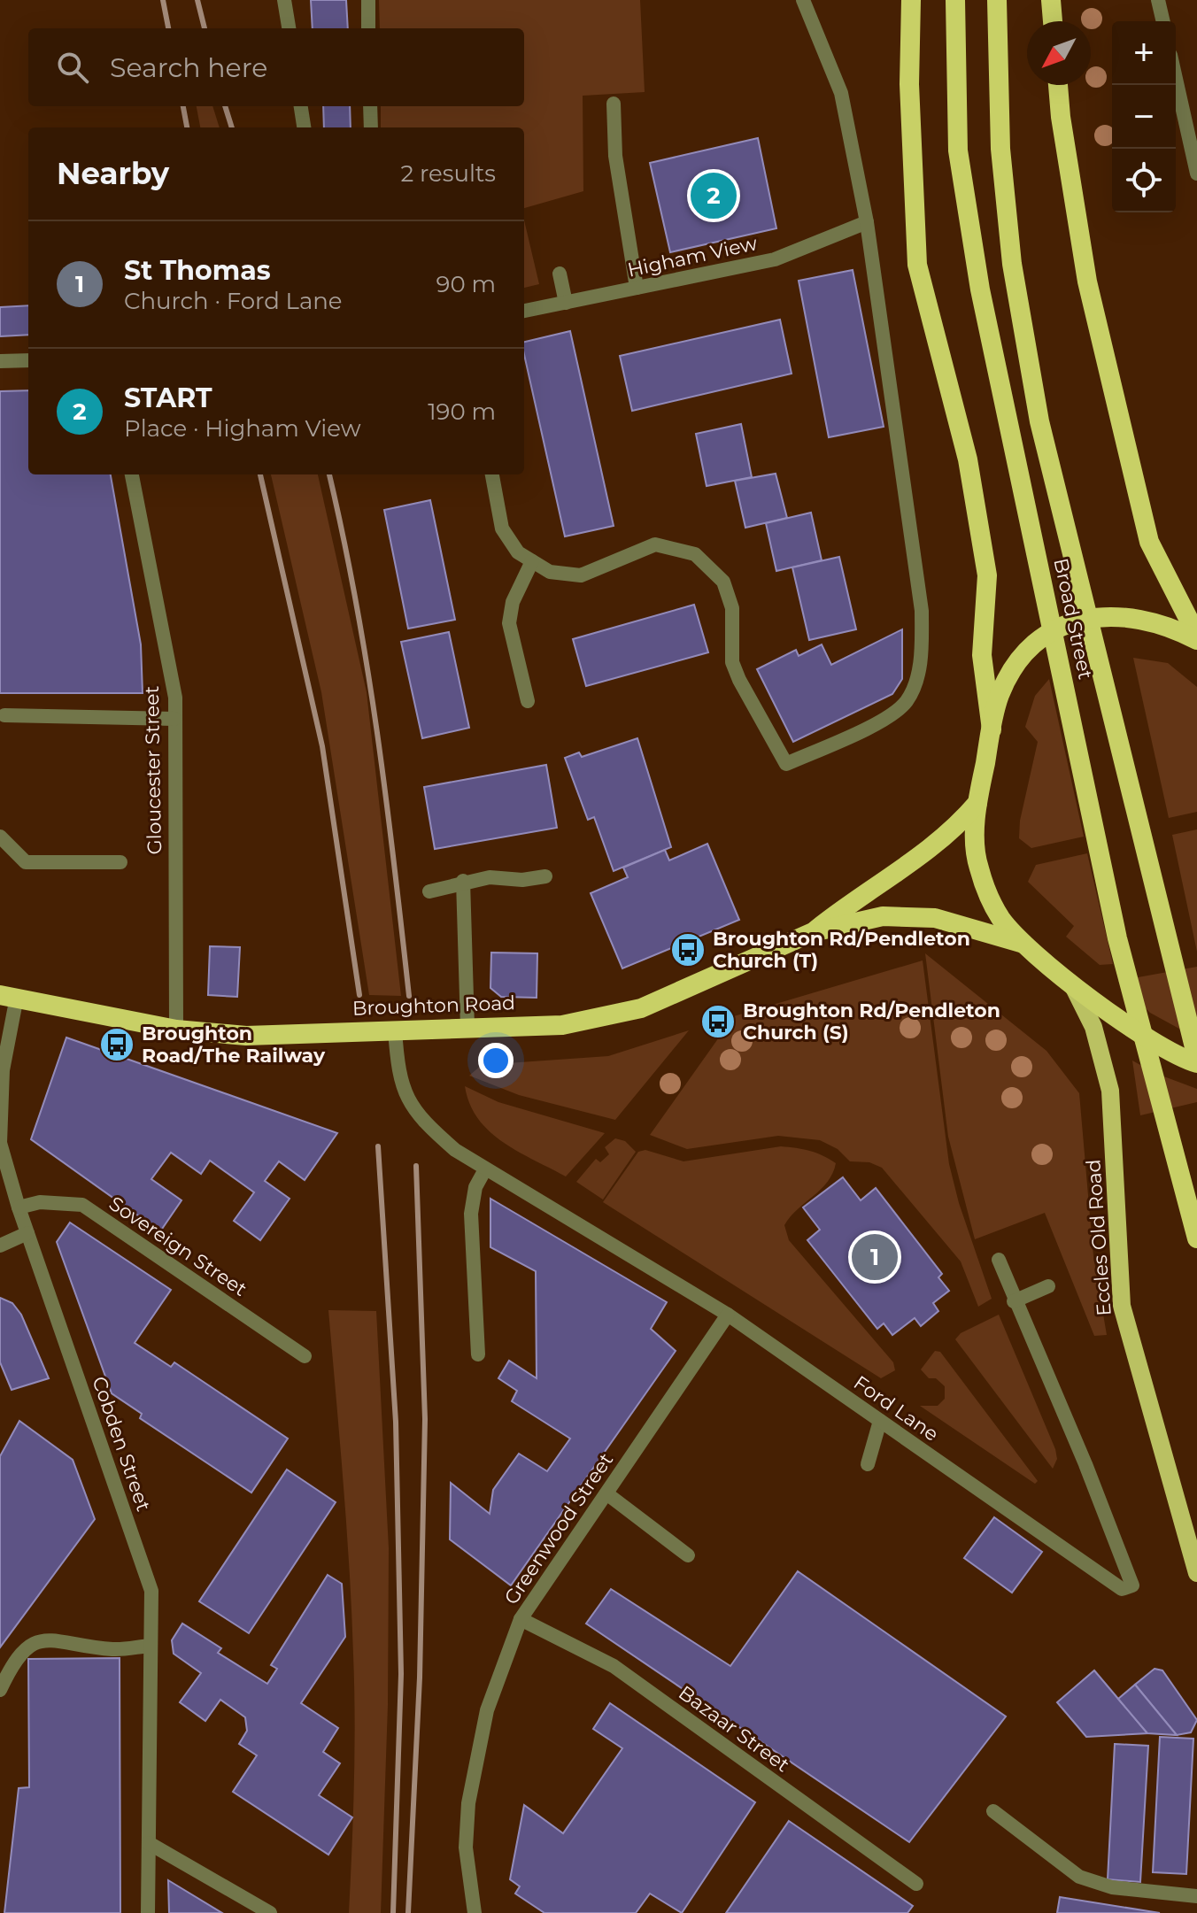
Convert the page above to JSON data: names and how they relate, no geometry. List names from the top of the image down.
{
  "streets": {
    "highway": ["Broad Street", "Broughton Road"],
    "main road": ["Eccles Old Road"],
    "street": [
      "Higham View",
      "Gloucester Street",
      "Sovereign Street",
      "Ford Lane",
      "Cobden Street",
      "Greenwood Street",
      "Bazaar Street"
    ]
  },
  "crossings": [
    ["Gloucester Street", "Broughton Road"],
    ["Broughton Road", "Ford Lane"],
    ["Broughton Road", "Cobden Street"],
    ["Sovereign Street", "Cobden Street"],
    ["Ford Lane", "Greenwood Street"],
    ["Greenwood Street", "Bazaar Street"]
  ],
  "places": {
    "bus stop": ["Broughton Rd/Pendleton Church (T)", "Broughton Rd/Pendleton Church (S)", "Broughton Road/The Railway"]
  },
  "north": "bottom left",
  "page": {
    "map_buttons": ["+", "−"],
    "search": "Search here",
    "heading": ["Nearby", "2 results"],
    "pins": ["2", "1"],
    "list": [
      {
        "mark": "1",
        "name": "St Thomas",
        "note": "Church · Ford Lane",
        "value": "90 m"
      },
      {
        "mark": "2",
        "name": "START",
        "note": "Place · Higham View",
        "value": "190 m"
      }
    ]
  }
}
